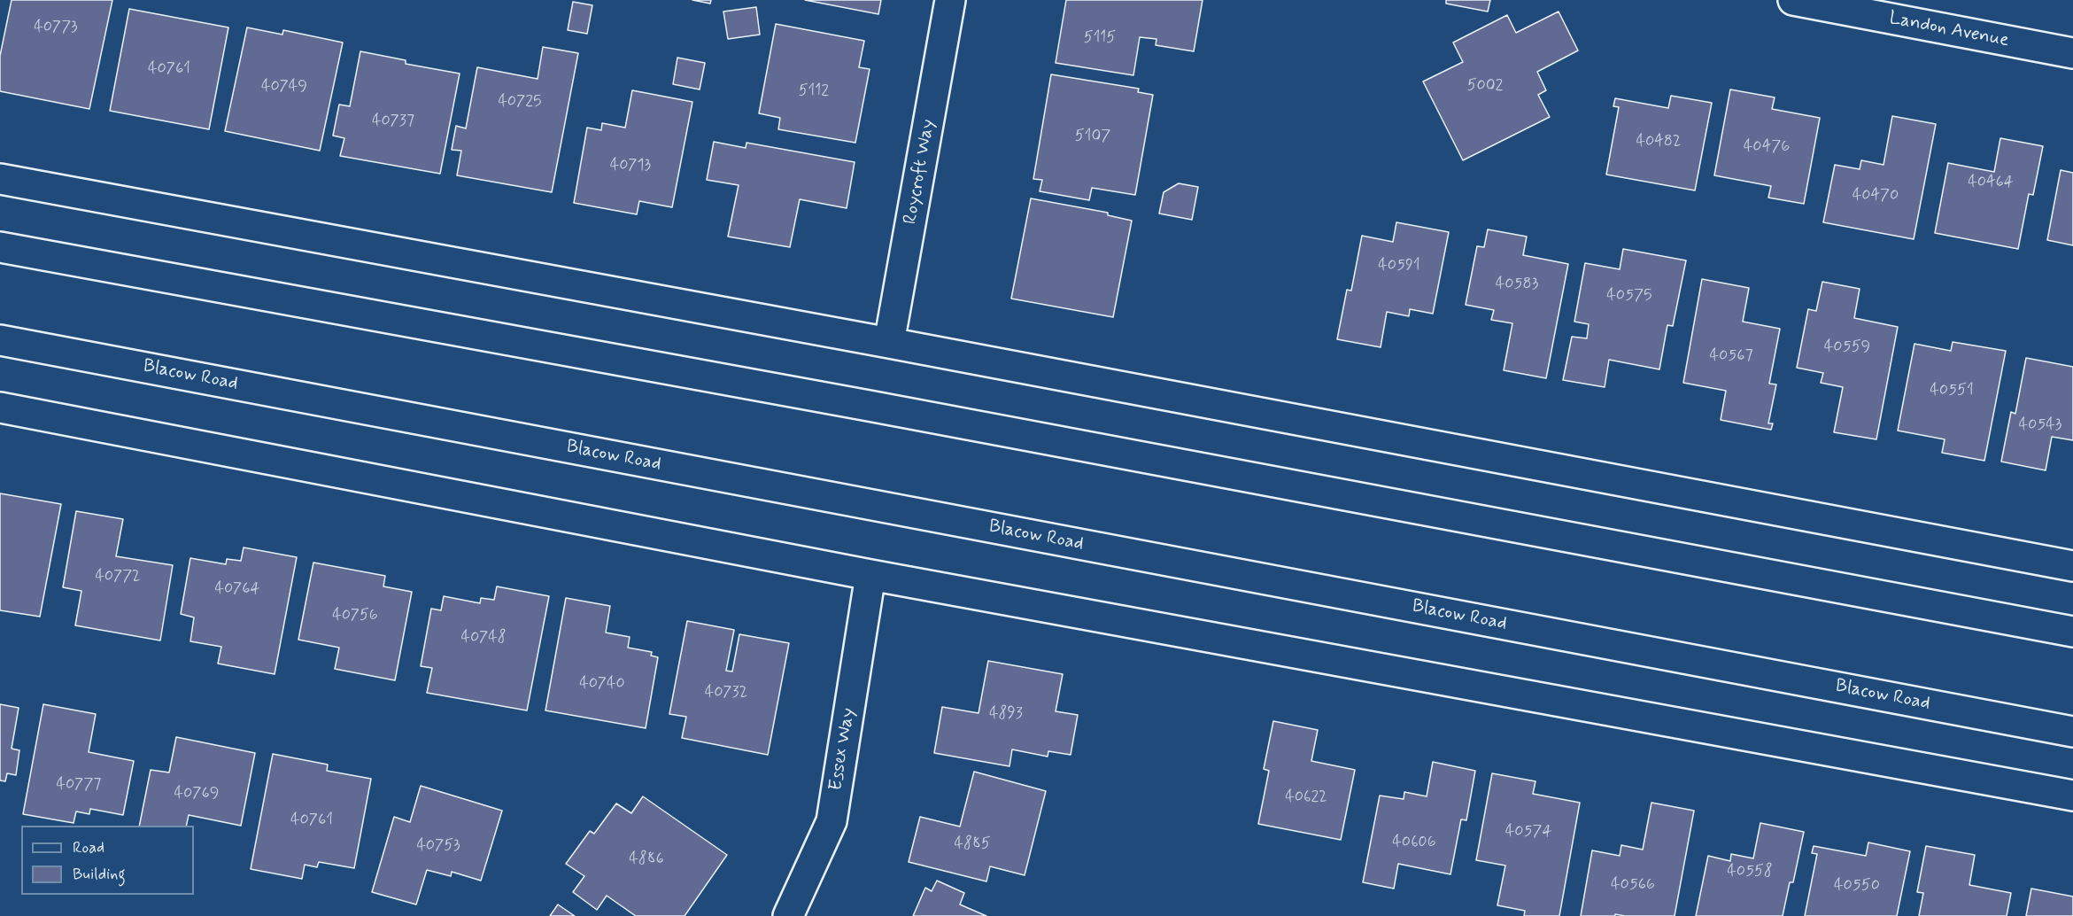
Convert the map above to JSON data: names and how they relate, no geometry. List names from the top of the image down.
{
  "streets": {
    "street": [
      "Landon Avenue",
      "Roycroft Way",
      "Blacow Road",
      "Essex Way"
    ]
  },
  "house_numbers": [
    "40773",
    "5115",
    "40761",
    "5002",
    "40749",
    "5112",
    "40725",
    "40737",
    "5107",
    "40482",
    "40476",
    "40713",
    "40464",
    "40470",
    "40591",
    "40583",
    "40575",
    "40559",
    "40567",
    "40551",
    "40543",
    "40772",
    "40764",
    "40756",
    "40748",
    "40740",
    "40732",
    "4893",
    "40777",
    "40769",
    "40622",
    "40761",
    "40574",
    "40606",
    "4885",
    "40753",
    "4886",
    "40558",
    "40566",
    "40550"
  ],
  "legend": ["Road", "Building"]
}
